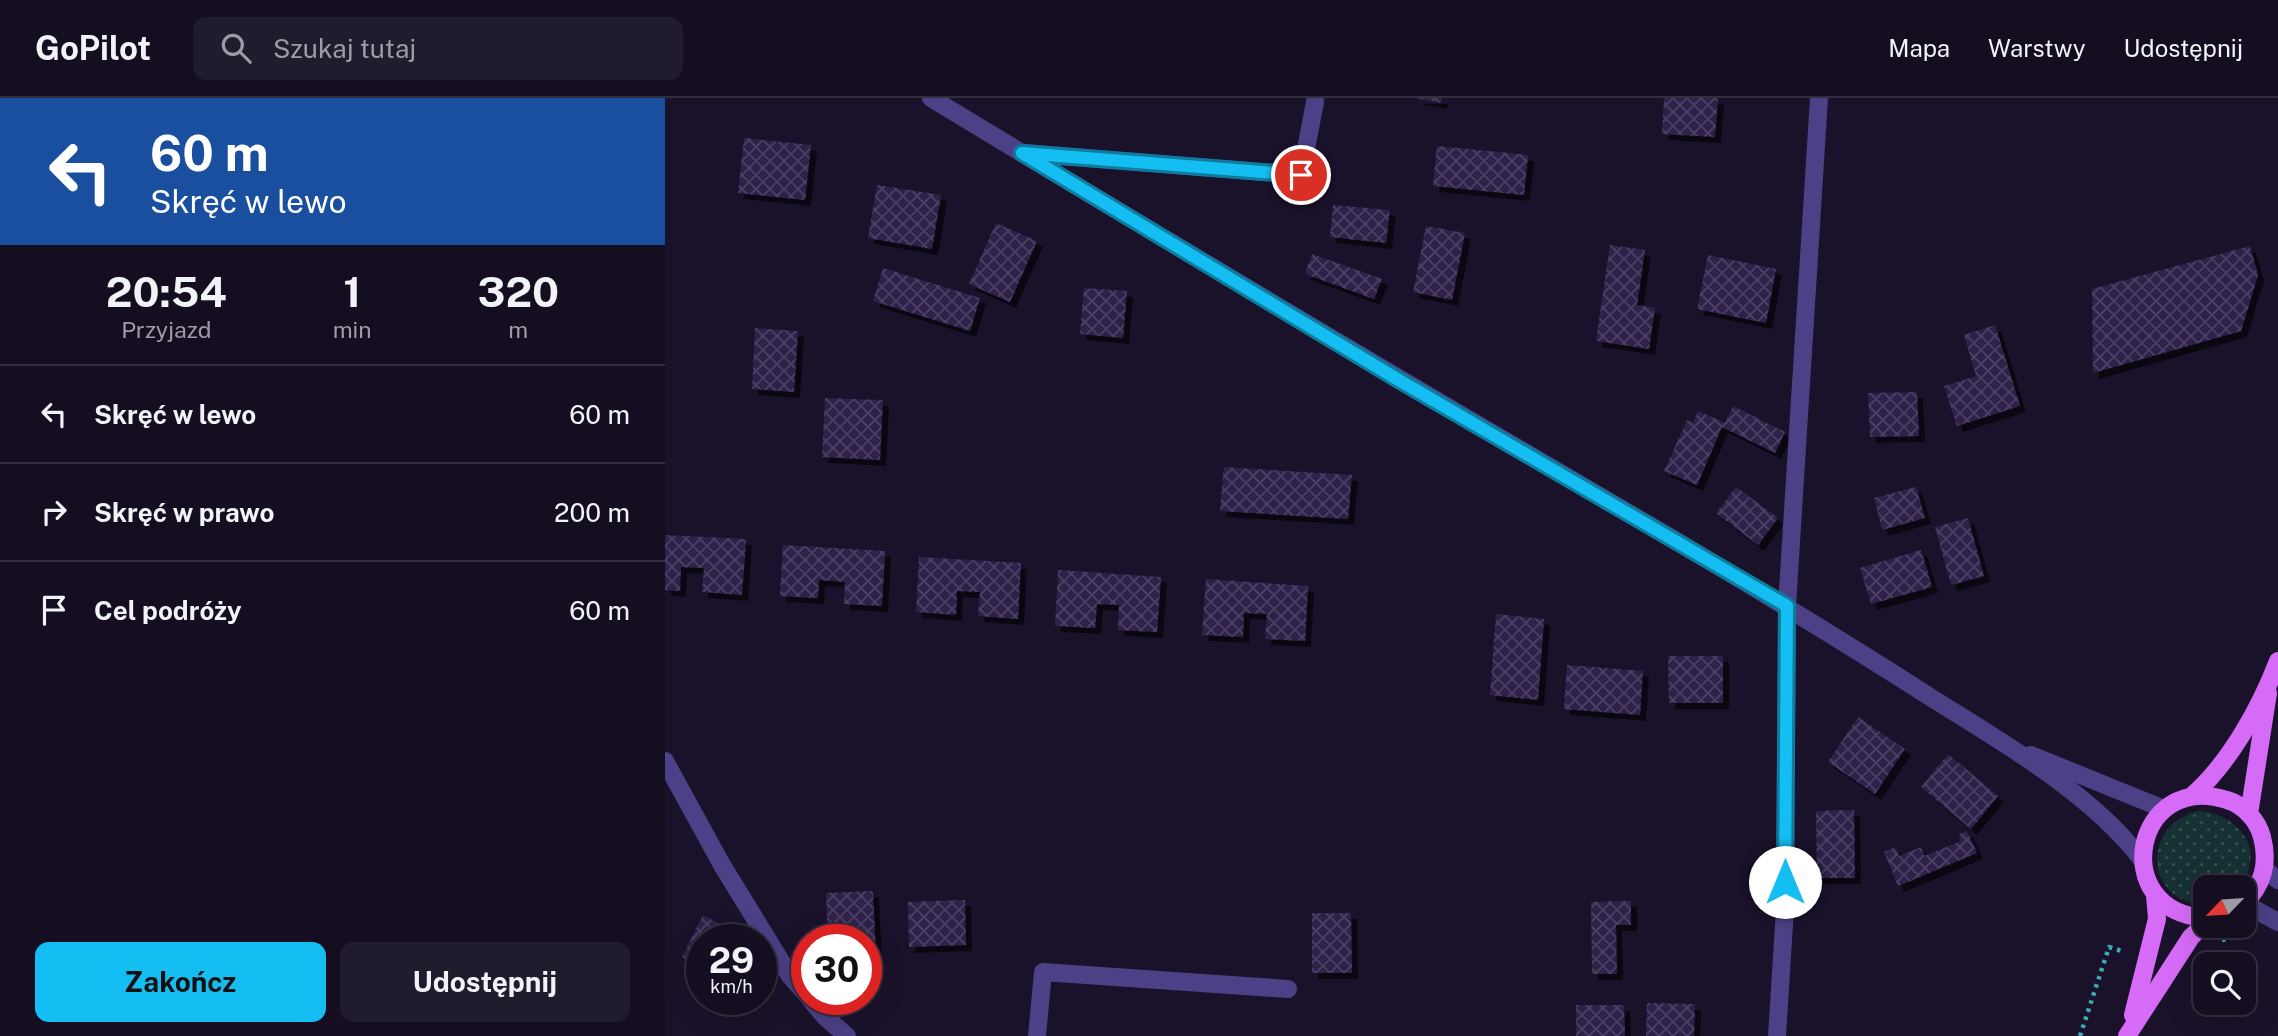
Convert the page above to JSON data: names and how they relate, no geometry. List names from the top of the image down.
{
  "north": "bottom left",
  "page": {
    "header": "GoPilot",
    "search": "Szukaj tutaj",
    "nav": ["Mapa", "Warstwy", "Udostępnij"],
    "turn": ["60 m", "Skręć w lewo"],
    "eta": [
      "20:54",
      "Przyjazd",
      "1",
      "min",
      "320",
      "m"
    ],
    "list": [
      {
        "name": "Skręć w lewo",
        "value": "60 m"
      },
      {
        "name": "Skręć w prawo",
        "value": "200 m"
      },
      {
        "name": "Cel podróży",
        "value": "60 m"
      }
    ],
    "speed": "29 km/h",
    "limit": "30",
    "buttons": ["Zakończ", "Udostępnij"]
  }
}
